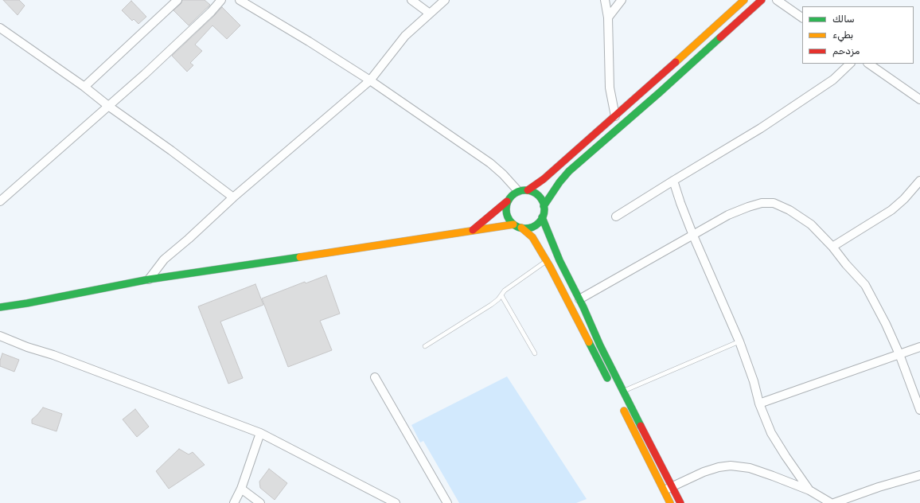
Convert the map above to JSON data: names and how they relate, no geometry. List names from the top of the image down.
{
  "legend": ["سالك", "بطيء", "مزدحم"]
}
